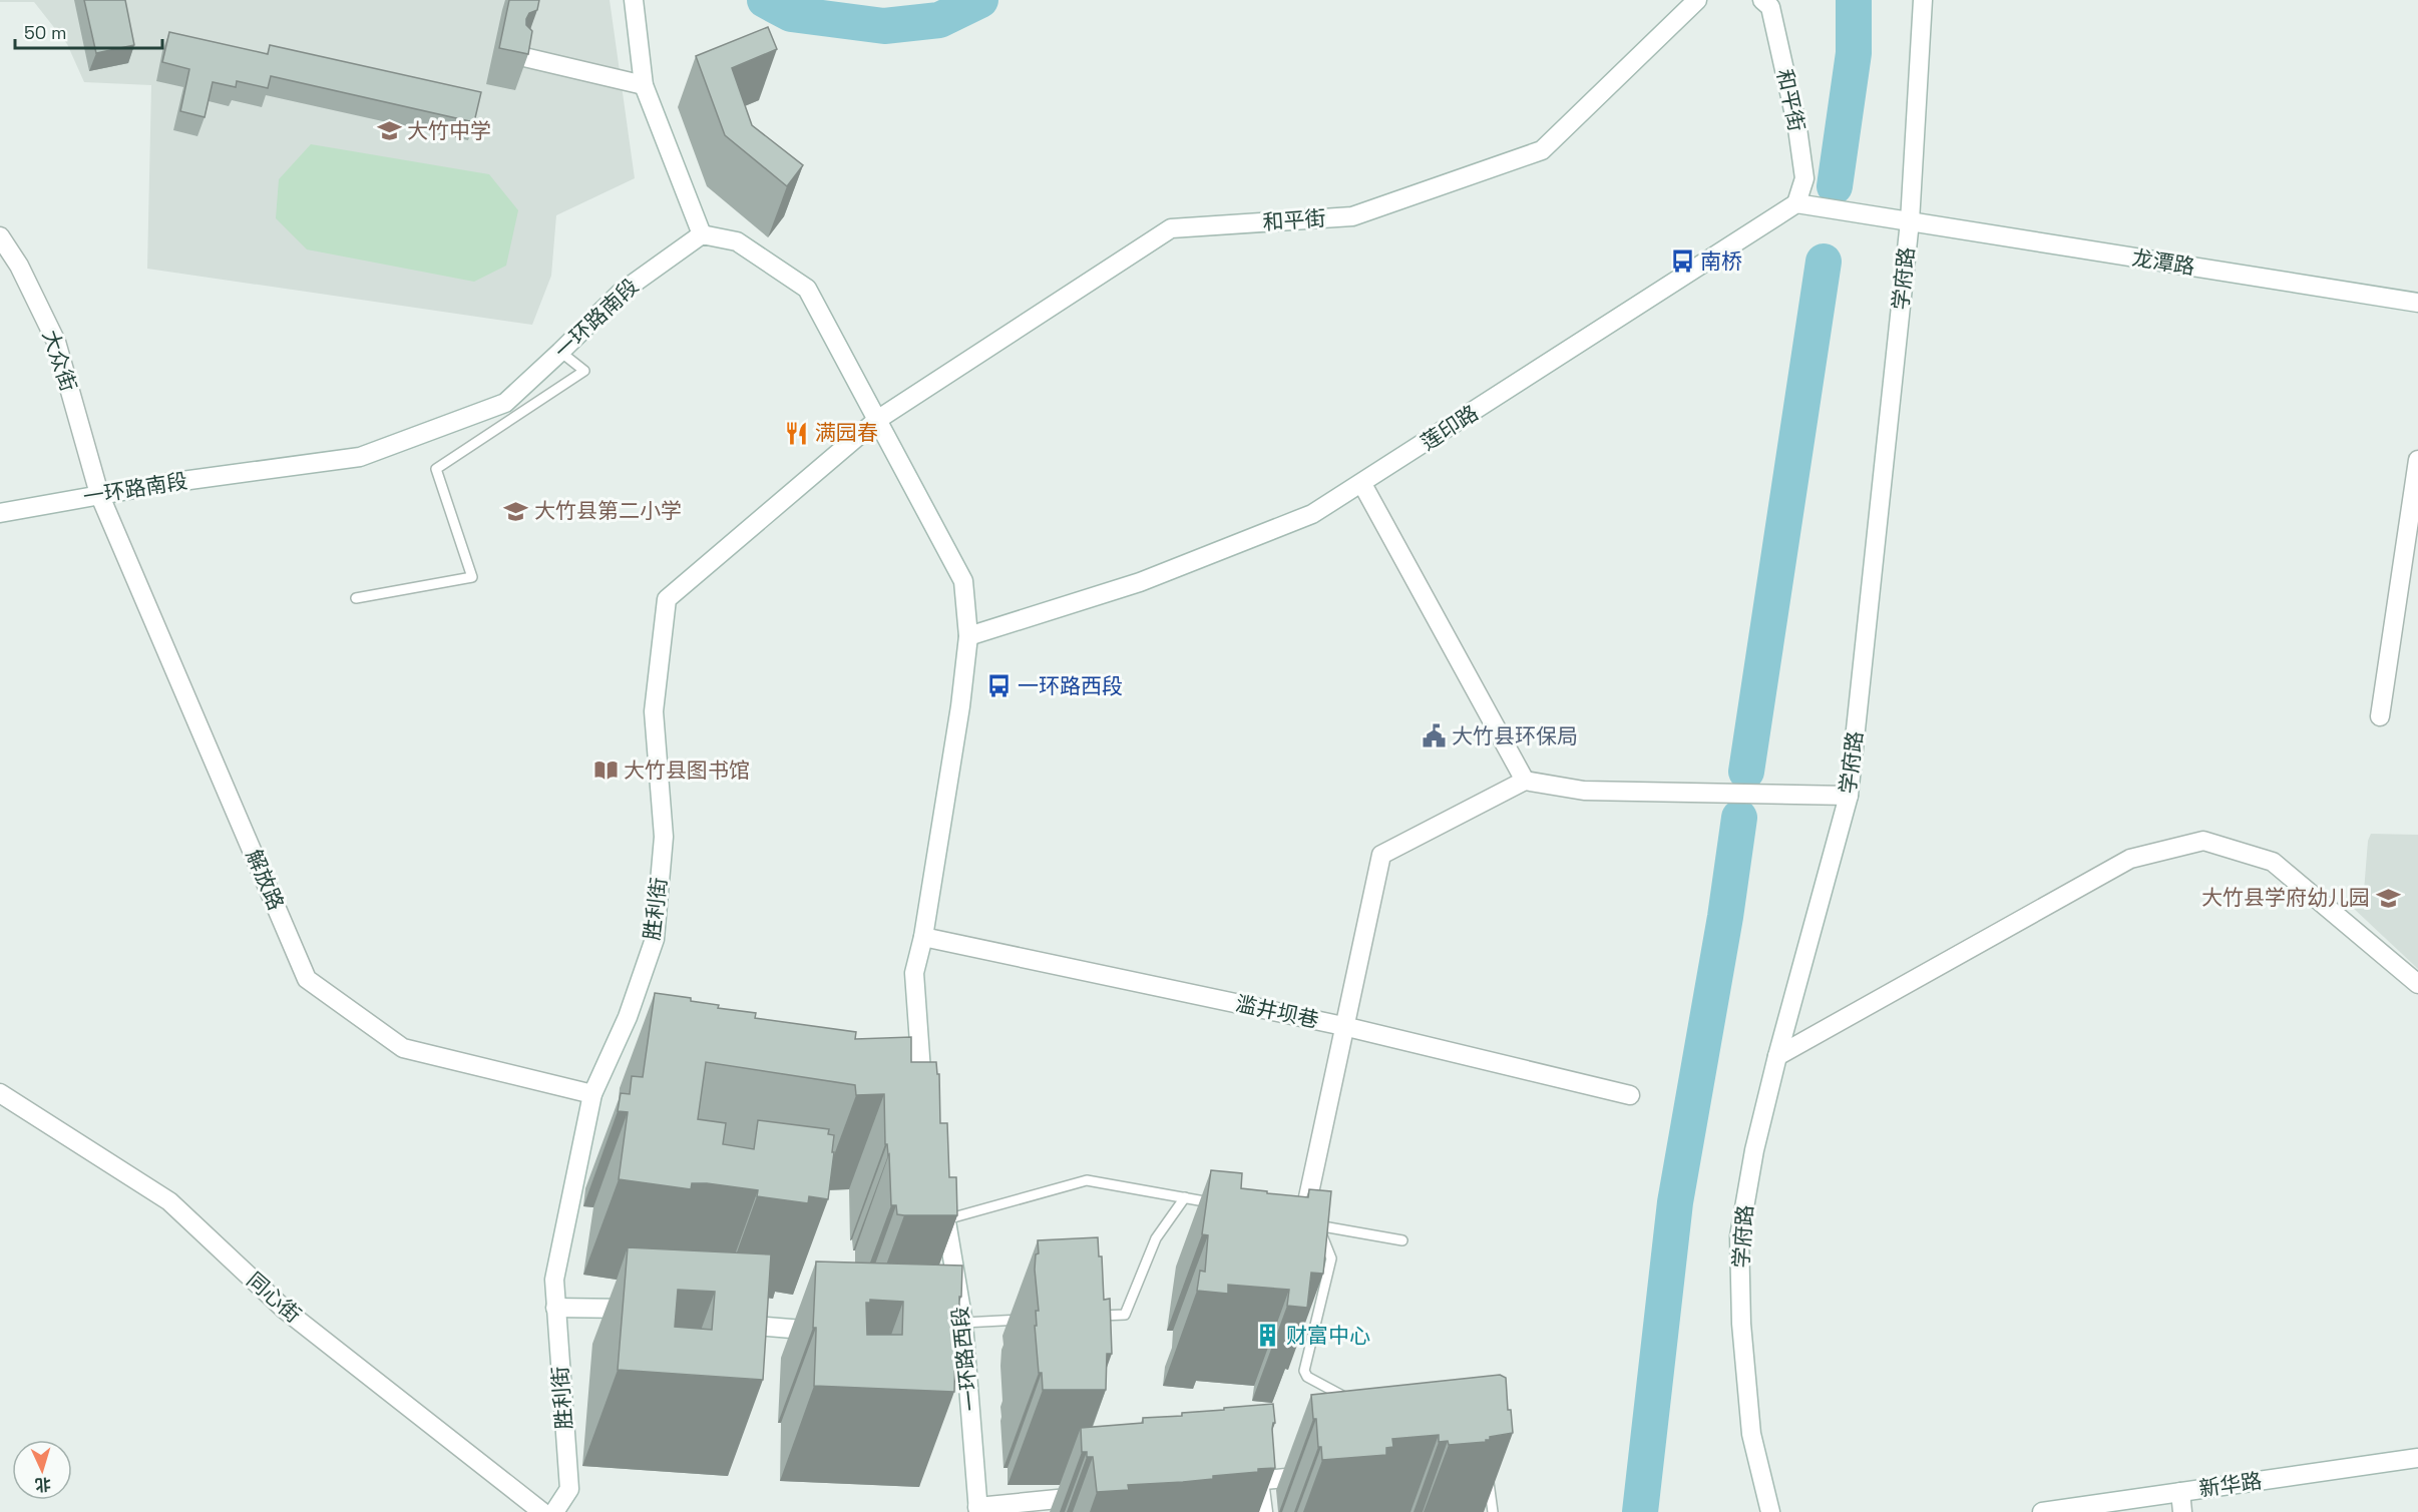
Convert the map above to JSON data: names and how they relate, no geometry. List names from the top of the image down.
{
  "streets": {
    "street": [
      "和平街",
      "龙潭路",
      "学府路",
      "一环路南段",
      "大众街",
      "莲印路",
      "解放路",
      "胜利街",
      "滥井坝巷",
      "同心街",
      "一环路西段",
      "新华路"
    ]
  },
  "crossings": [
    ["和平街", "莲印路"],
    ["和平街", "胜利街"],
    ["龙潭路", "学府路"],
    ["一环路南段", "大众街"],
    ["一环路南段", "解放路"],
    ["大众街", "解放路"],
    ["解放路", "胜利街"]
  ],
  "places": {
    "school or university": ["大竹中学", "大竹县第二小学", "大竹县学府幼儿园"],
    "bus stop": ["南桥", "一环路西段"],
    "restaurant": ["满园春"],
    "public building": ["大竹县环保局"],
    "library": ["大竹县图书馆"],
    "building": ["财富中心"]
  },
  "scale_bar": "50 m",
  "north": "bottom"
}
